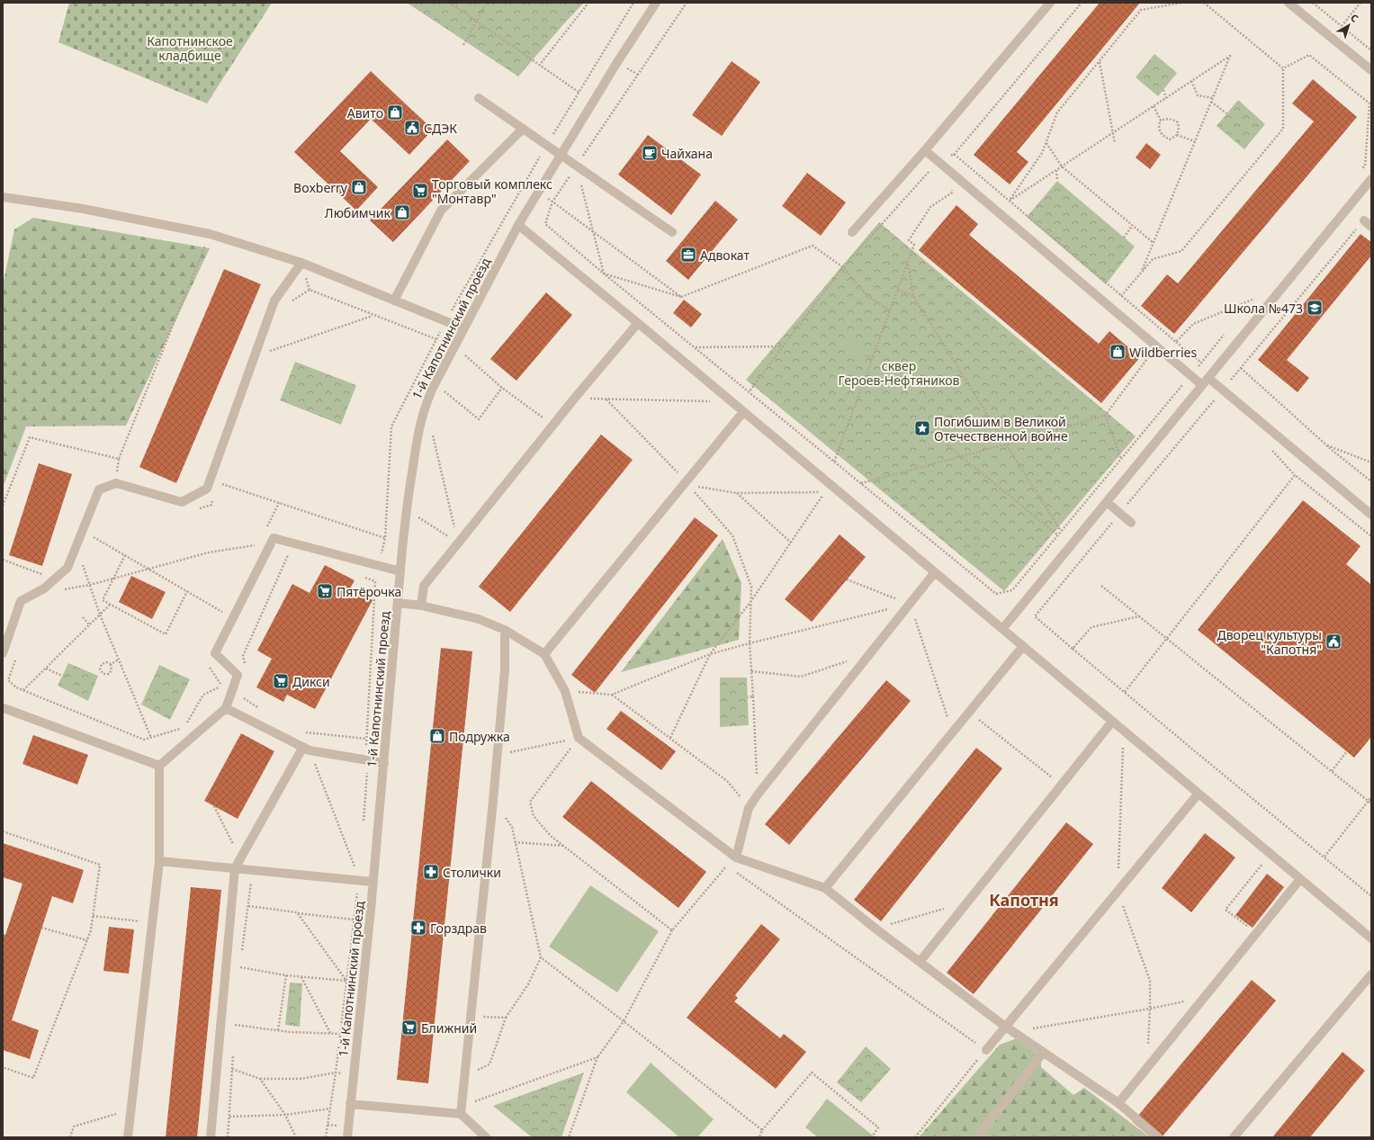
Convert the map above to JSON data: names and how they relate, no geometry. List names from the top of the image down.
{
  "streets": {
    "street": ["1-й Капотнинский проезд"]
  },
  "districts": ["Капотня"],
  "parks": ["Капотнинское кладбище", "сквер Героев-Нефтяников"],
  "places": {
    "shop": [
      "Авито",
      "Boxberry",
      "Любимчик",
      "Wildberries",
      "Подружка"
    ],
    "public building": ["СДЭК", "Дворец культуры \"Капотня\""],
    "cafe": ["Чайхана"],
    "supermarket": [
      "Торговый комплекс \"Монтавр\"",
      "Пятёрочка",
      "Дикси",
      "Ближний"
    ],
    "office": ["Адвокат"],
    "school or university": ["Школа №473"],
    "place": ["Погибшим в Великой Отечественной войне"],
    "pharmacy": ["Столички", "Горздрав"]
  },
  "north": "top right"
}
